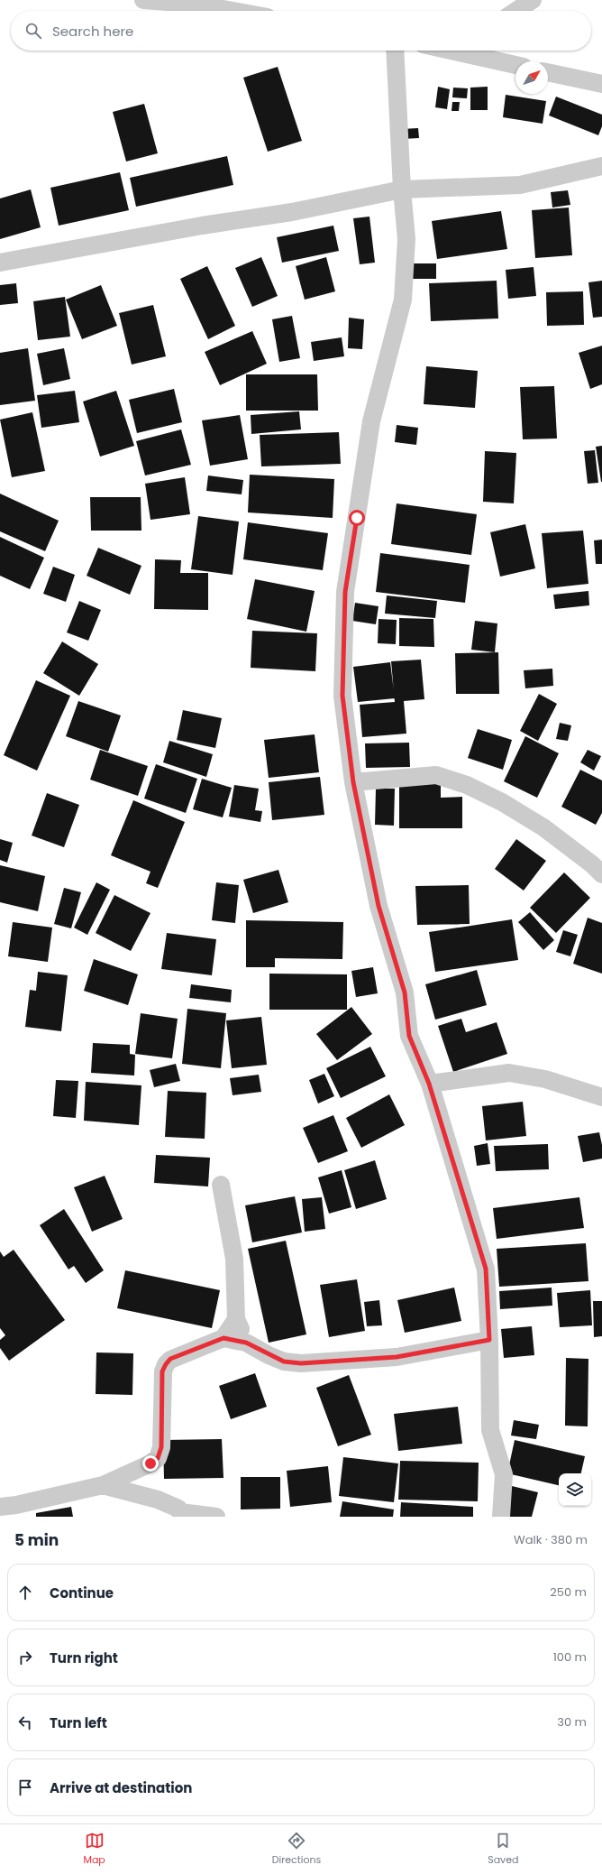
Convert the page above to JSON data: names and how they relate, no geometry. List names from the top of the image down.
{
  "north": "top right",
  "page": {
    "search": "Search here",
    "heading": ["5 min", "Walk · 380 m"],
    "list": [
      ["Continue", "250 m"],
      ["Turn right", "100 m"],
      ["Turn left", "30 m"],
      "Arrive at destination"
    ],
    "nav": ["Map", "Directions", "Saved"]
  }
}
